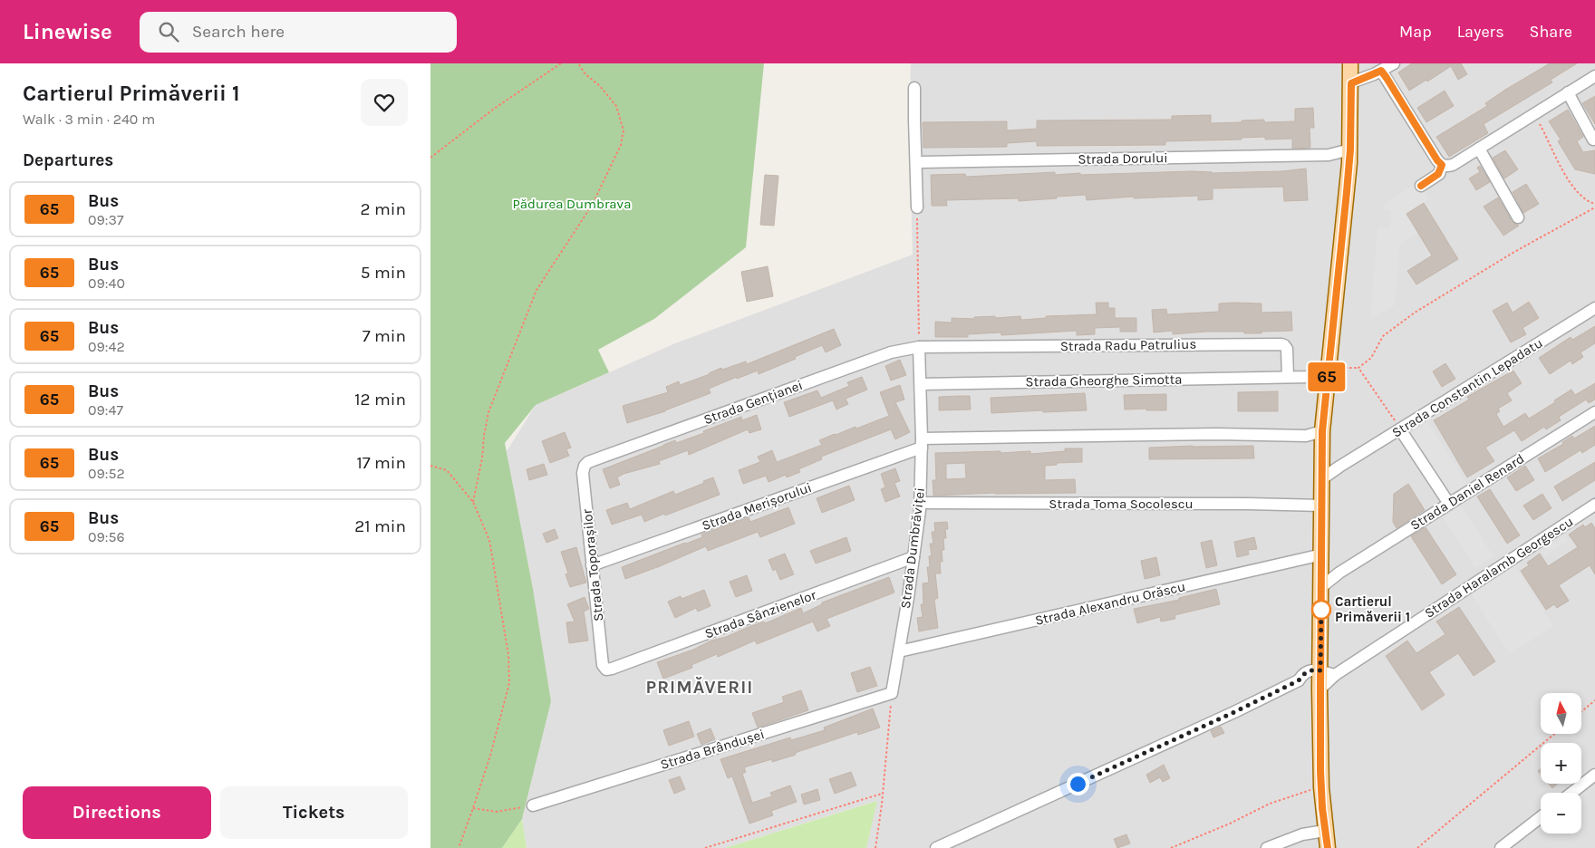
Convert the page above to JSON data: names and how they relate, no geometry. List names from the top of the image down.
{
  "streets": {
    "street": [
      "Strada Dorului",
      "Strada Radu Patrulius",
      "Strada Gheorghe Simotta",
      "Strada Constantin Lepadatu",
      "Strada Gențianei",
      "Strada Daniel Renard",
      "Strada Toma Socolescu",
      "Strada Merișorului",
      "Strada Dumbrăviței",
      "Strada Toporașilor",
      "Strada Haralamb Georgescu",
      "Strada Alexandru Orăscu",
      "Strada Sânzienelor",
      "Strada Brândușei"
    ]
  },
  "crossings": [
    ["Strada Radu Patrulius", "Strada Gheorghe Simotta"],
    ["Strada Radu Patrulius", "Strada Gențianei"],
    ["Strada Radu Patrulius", "Strada Dumbrăviței"],
    ["Strada Gheorghe Simotta", "Strada Dumbrăviței"],
    ["Strada Gențianei", "Strada Dumbrăviței"],
    ["Strada Gențianei", "Strada Toporașilor"],
    ["Strada Toma Socolescu", "Strada Dumbrăviței"],
    ["Strada Merișorului", "Strada Dumbrăviței"],
    ["Strada Merișorului", "Strada Toporașilor"],
    ["Strada Dumbrăviței", "Strada Alexandru Orăscu"],
    ["Strada Dumbrăviței", "Strada Sânzienelor"],
    ["Strada Dumbrăviței", "Strada Brândușei"],
    ["Strada Toporașilor", "Strada Sânzienelor"]
  ],
  "districts": ["PRIMĂVERII"],
  "parks": ["Pădurea Dumbrava"],
  "places": ["Cartierul Primăverii 1"],
  "lines": ["bus line 65"],
  "north": "top",
  "page": {
    "header": "Linewise",
    "search": "Search here",
    "nav": ["Map", "Layers", "Share"],
    "heading": [
      ["Cartierul Primăverii 1", "Walk · 3 min · 240 m"],
      "Departures"
    ],
    "on_map": "65",
    "list": [
      {
        "mark": "65",
        "name": "Bus",
        "note": "09:37",
        "value": "2 min"
      },
      {
        "mark": "65",
        "name": "Bus",
        "note": "09:40",
        "value": "5 min"
      },
      {
        "mark": "65",
        "name": "Bus",
        "note": "09:42",
        "value": "7 min"
      },
      {
        "mark": "65",
        "name": "Bus",
        "note": "09:47",
        "value": "12 min"
      },
      {
        "mark": "65",
        "name": "Bus",
        "note": "09:52",
        "value": "17 min"
      },
      {
        "mark": "65",
        "name": "Bus",
        "note": "09:56",
        "value": "21 min"
      }
    ],
    "map_buttons": ["+", "−"],
    "buttons": ["Directions", "Tickets"]
  }
}
